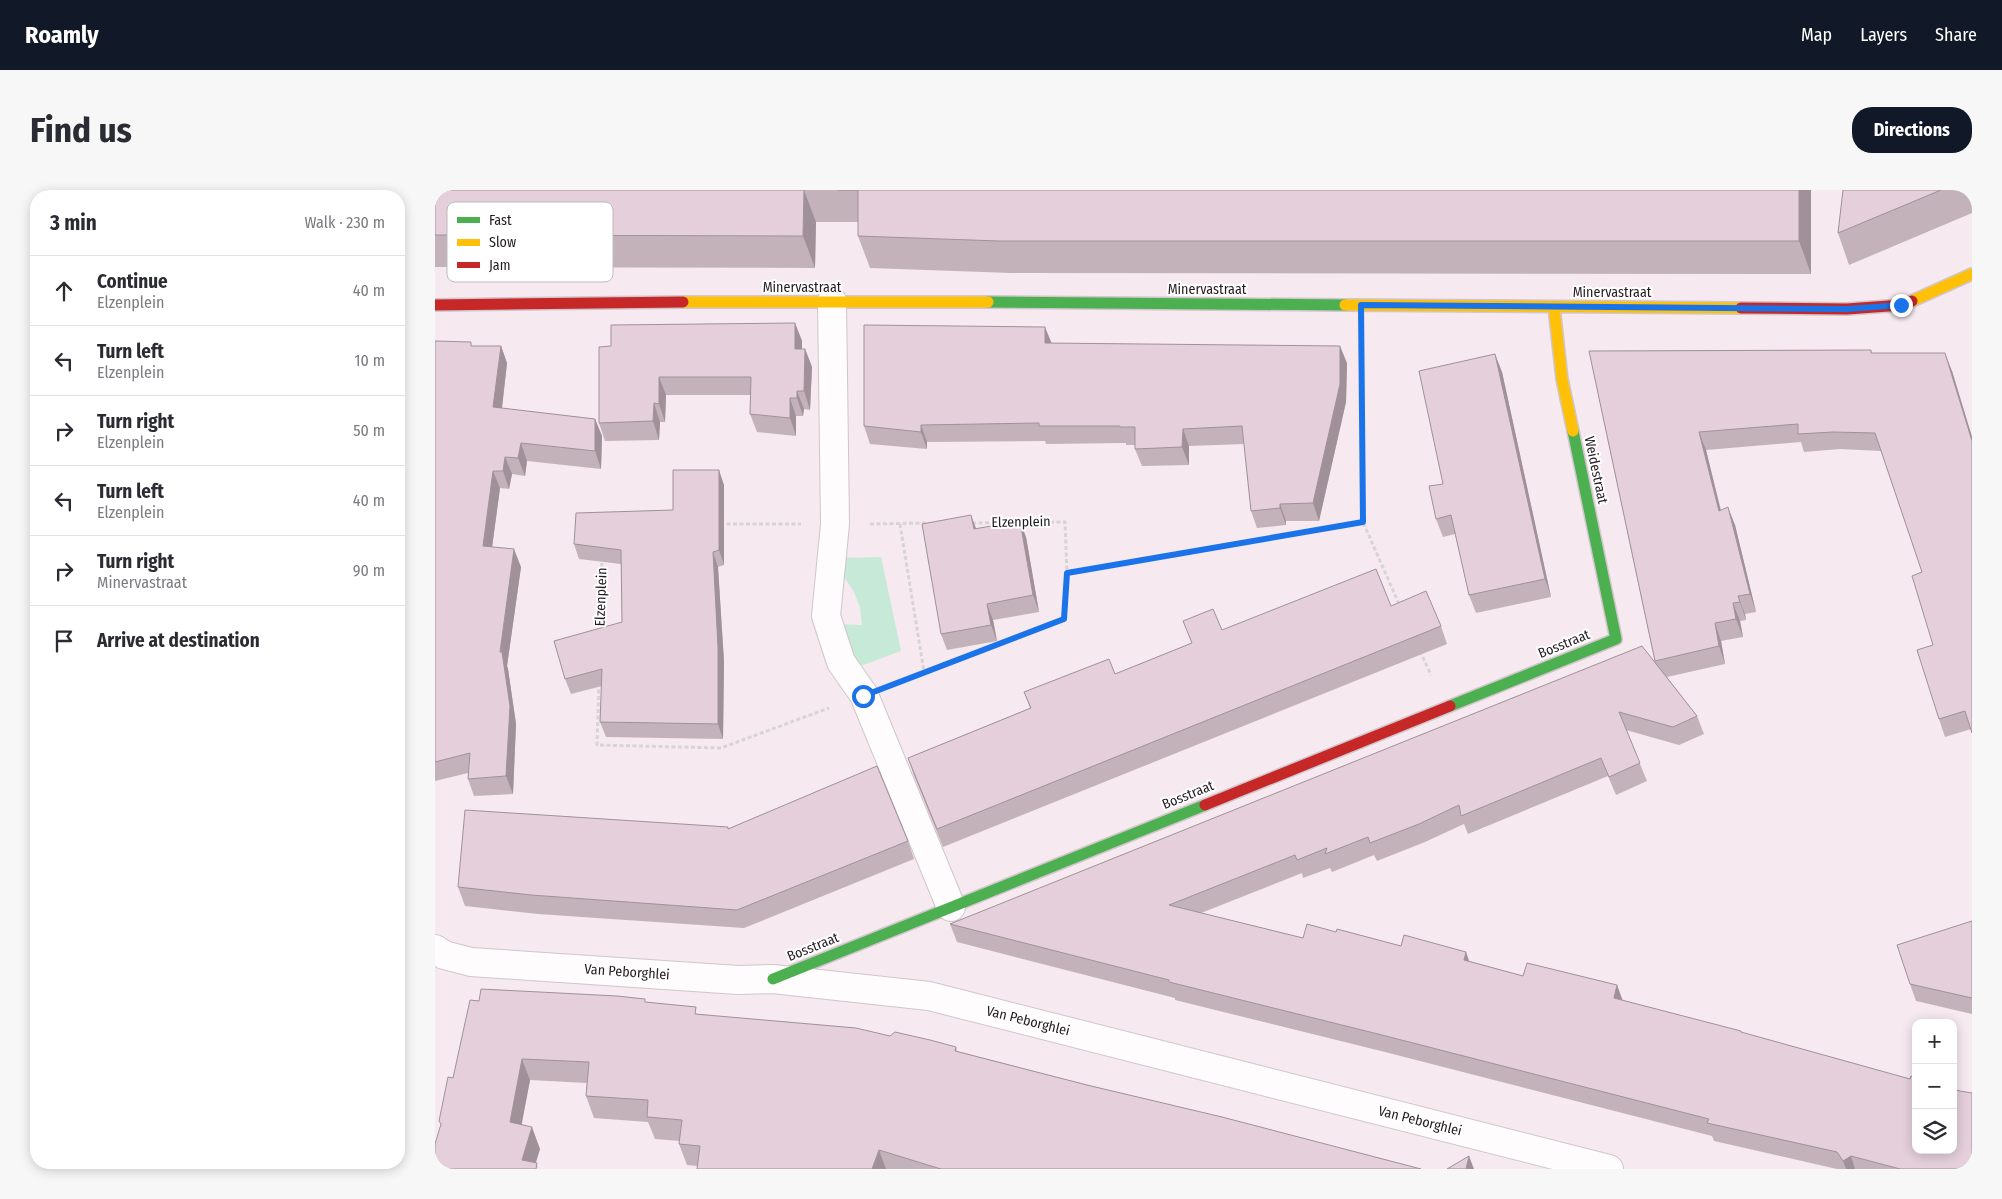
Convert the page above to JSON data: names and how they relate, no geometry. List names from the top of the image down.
{
  "streets": {
    "street": [
      "Minervastraat",
      "Weidestraat",
      "Bosstraat",
      "Van Peborghlei"
    ],
    "path": ["Elzenplein"]
  },
  "crossings": [
    ["Minervastraat", "Weidestraat"],
    ["Weidestraat", "Bosstraat"],
    ["Bosstraat", "Van Peborghlei"]
  ],
  "legend": ["Fast", "Slow", "Jam"],
  "page": {
    "header": "Roamly",
    "nav": ["Map", "Layers", "Share"],
    "buttons": "Directions",
    "title": "Find us",
    "heading": ["3 min", "Walk · 230 m"],
    "list": [
      ["Continue", "Elzenplein", "40 m"],
      ["Turn left", "Elzenplein", "10 m"],
      ["Turn right", "Elzenplein", "50 m"],
      ["Turn left", "Elzenplein", "40 m"],
      ["Turn right", "Minervastraat", "90 m"],
      "Arrive at destination"
    ],
    "map_buttons": ["+", "−"]
  }
}
